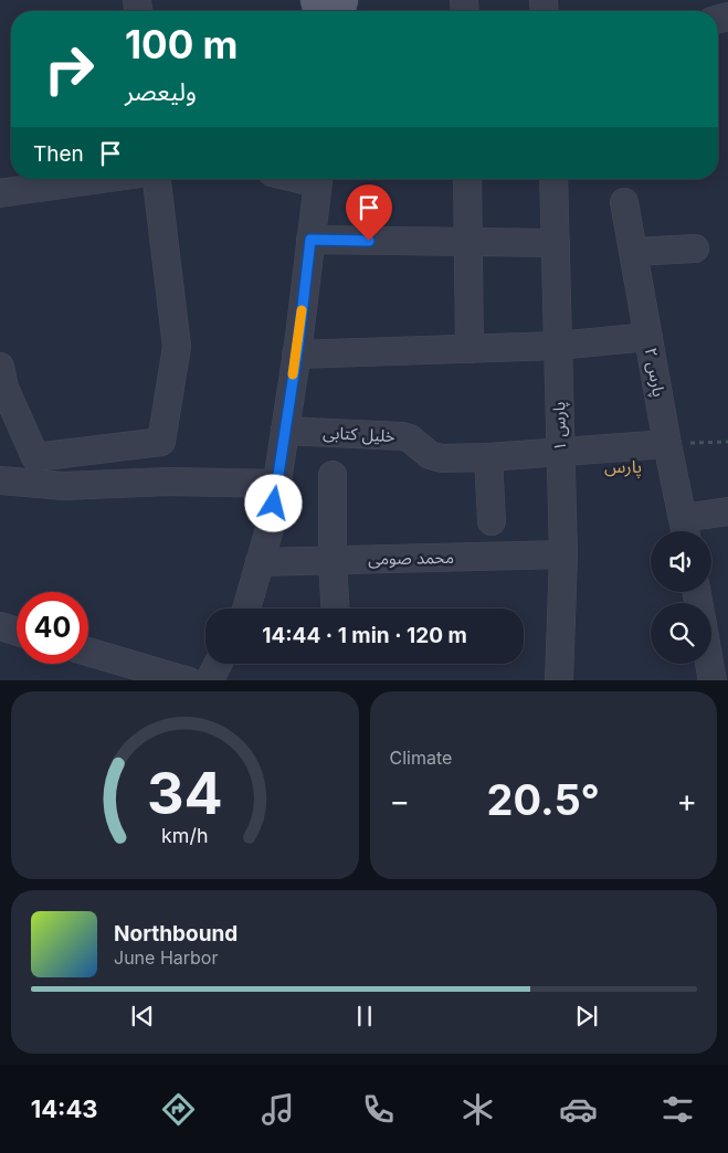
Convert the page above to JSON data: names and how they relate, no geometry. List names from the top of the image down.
{
  "streets": {
    "street": [
      "پارس ۲",
      "پارس ۱",
      "خلیل کتابی",
      "محمد صومی"
    ]
  },
  "crossings": [
    ["پارس ۲", "خلیل کتابی"],
    ["پارس ۱", "خلیل کتابی"],
    ["پارس ۱", "محمد صومی"]
  ],
  "districts": ["پارس"],
  "page": {
    "turn": ["100 m", "ولیعصر"],
    "then": "Then",
    "limit": "40",
    "trip": "14:44 · 1 min · 120 m",
    "tile": "Climate",
    "heat": ["−", "20.5°", "+"],
    "song": ["Northbound", "June Harbor"],
    "tabs": "14:43",
    "gauge": ["34", "km/h"]
  }
}
